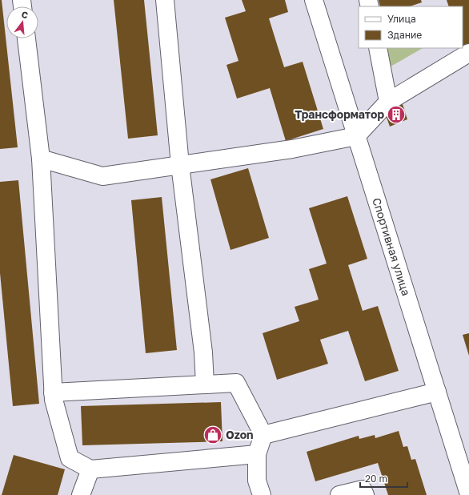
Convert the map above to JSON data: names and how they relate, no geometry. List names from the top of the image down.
{
  "streets": {
    "street": ["Спортивная улица"]
  },
  "places": {
    "building": ["Трансформатор"],
    "shop": ["Ozon"]
  },
  "legend": ["Улица", "Здание"],
  "scale_bar": "20 m",
  "north": "top"
}
